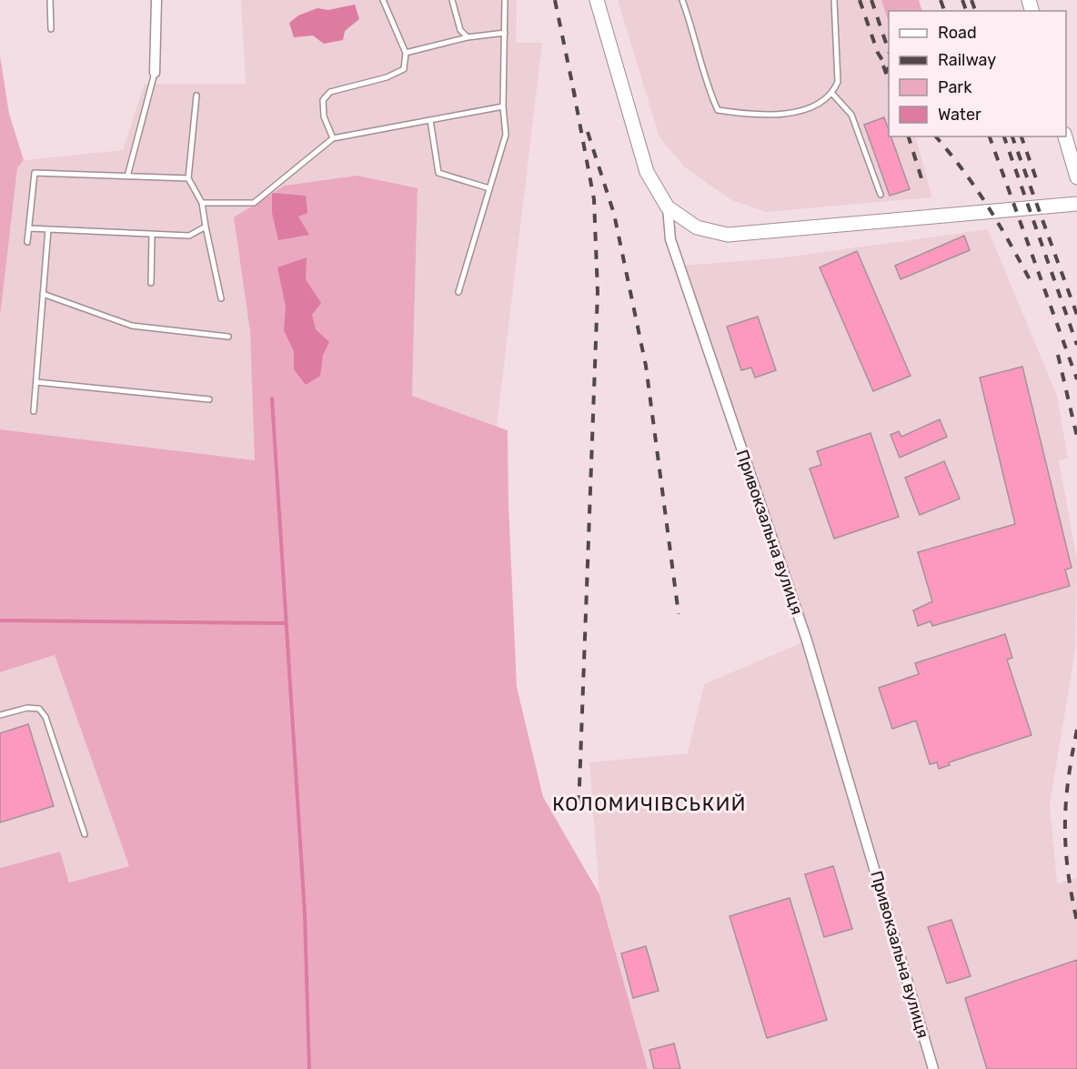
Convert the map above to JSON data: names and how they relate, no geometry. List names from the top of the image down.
{
  "streets": {
    "main road": ["Привокзальна вулиця"]
  },
  "districts": ["КОЛОМИЧІВСЬКИЙ"],
  "legend": [
    "Road",
    "Railway",
    "Park",
    "Water"
  ]
}
